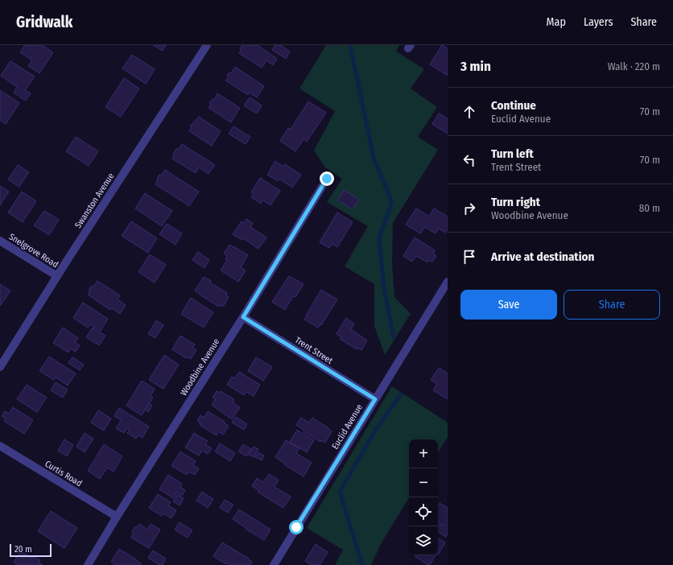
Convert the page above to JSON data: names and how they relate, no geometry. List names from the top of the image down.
{
  "streets": {
    "street": [
      "Swanston Avenue",
      "Snelgrove Road",
      "Trent Street",
      "Woodbine Avenue",
      "Euclid Avenue",
      "Curtis Road"
    ]
  },
  "crossings": [
    ["Swanston Avenue", "Snelgrove Road"],
    ["Trent Street", "Woodbine Avenue"],
    ["Trent Street", "Euclid Avenue"],
    ["Woodbine Avenue", "Curtis Road"]
  ],
  "scale_bar": "20 m",
  "page": {
    "header": "Gridwalk",
    "nav": ["Map", "Layers", "Share"],
    "heading": ["3 min", "Walk · 220 m"],
    "list": [
      ["Continue", "Euclid Avenue", "70 m"],
      ["Turn left", "Trent Street", "70 m"],
      ["Turn right", "Woodbine Avenue", "80 m"],
      "Arrive at destination"
    ],
    "buttons": ["Save", "Share"],
    "map_buttons": ["+", "−"],
    "scale": "20 m"
  }
}
